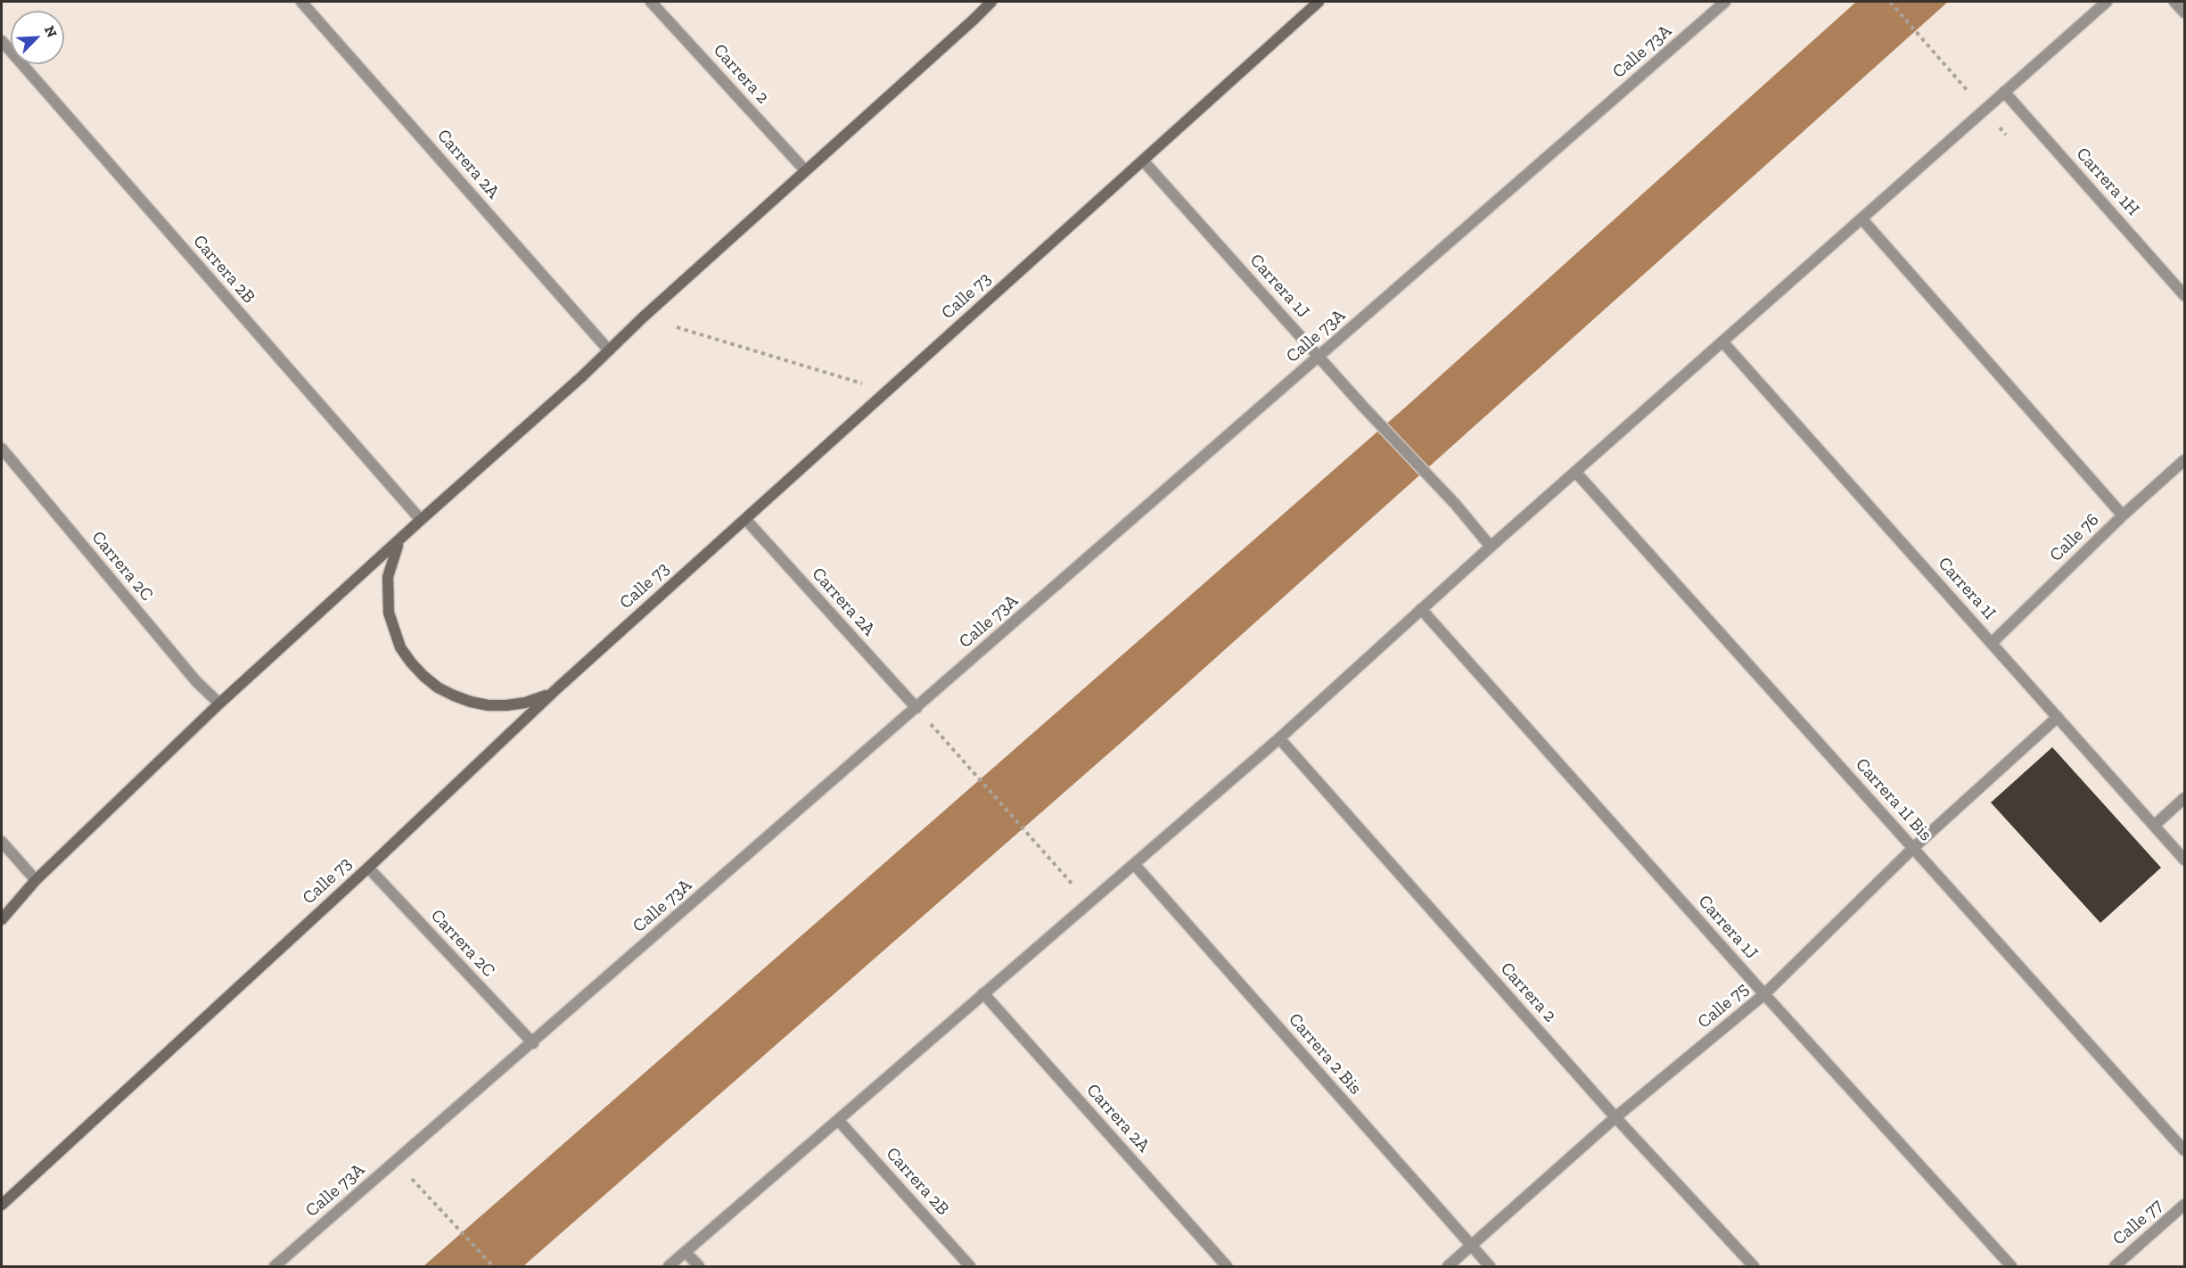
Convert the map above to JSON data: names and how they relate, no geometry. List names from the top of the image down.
{
  "streets": {
    "main road": ["Calle 73"],
    "street": [
      "Calle 73A",
      "Carrera 2",
      "Carrera 2A",
      "Carrera 1H",
      "Carrera 2B",
      "Carrera 1J",
      "Calle 76",
      "Carrera 2C",
      "Carrera 1I",
      "Carrera 1I Bis",
      "Calle 75",
      "Carrera 2 Bis",
      "Calle 77"
    ]
  },
  "crossings": [
    ["Calle 73A", "Carrera 2A"],
    ["Calle 73A", "Carrera 1J"],
    ["Calle 73A", "Carrera 2C"],
    ["Carrera 2", "Calle 75"],
    ["Carrera 2A", "Calle 73"],
    ["Carrera 1J", "Calle 73"],
    ["Carrera 1J", "Calle 75"],
    ["Calle 73", "Carrera 2C"],
    ["Calle 76", "Carrera 1I"],
    ["Carrera 1I", "Calle 75"],
    ["Carrera 1I Bis", "Calle 75"],
    ["Calle 75", "Carrera 2 Bis"]
  ],
  "north": "top right"
}
